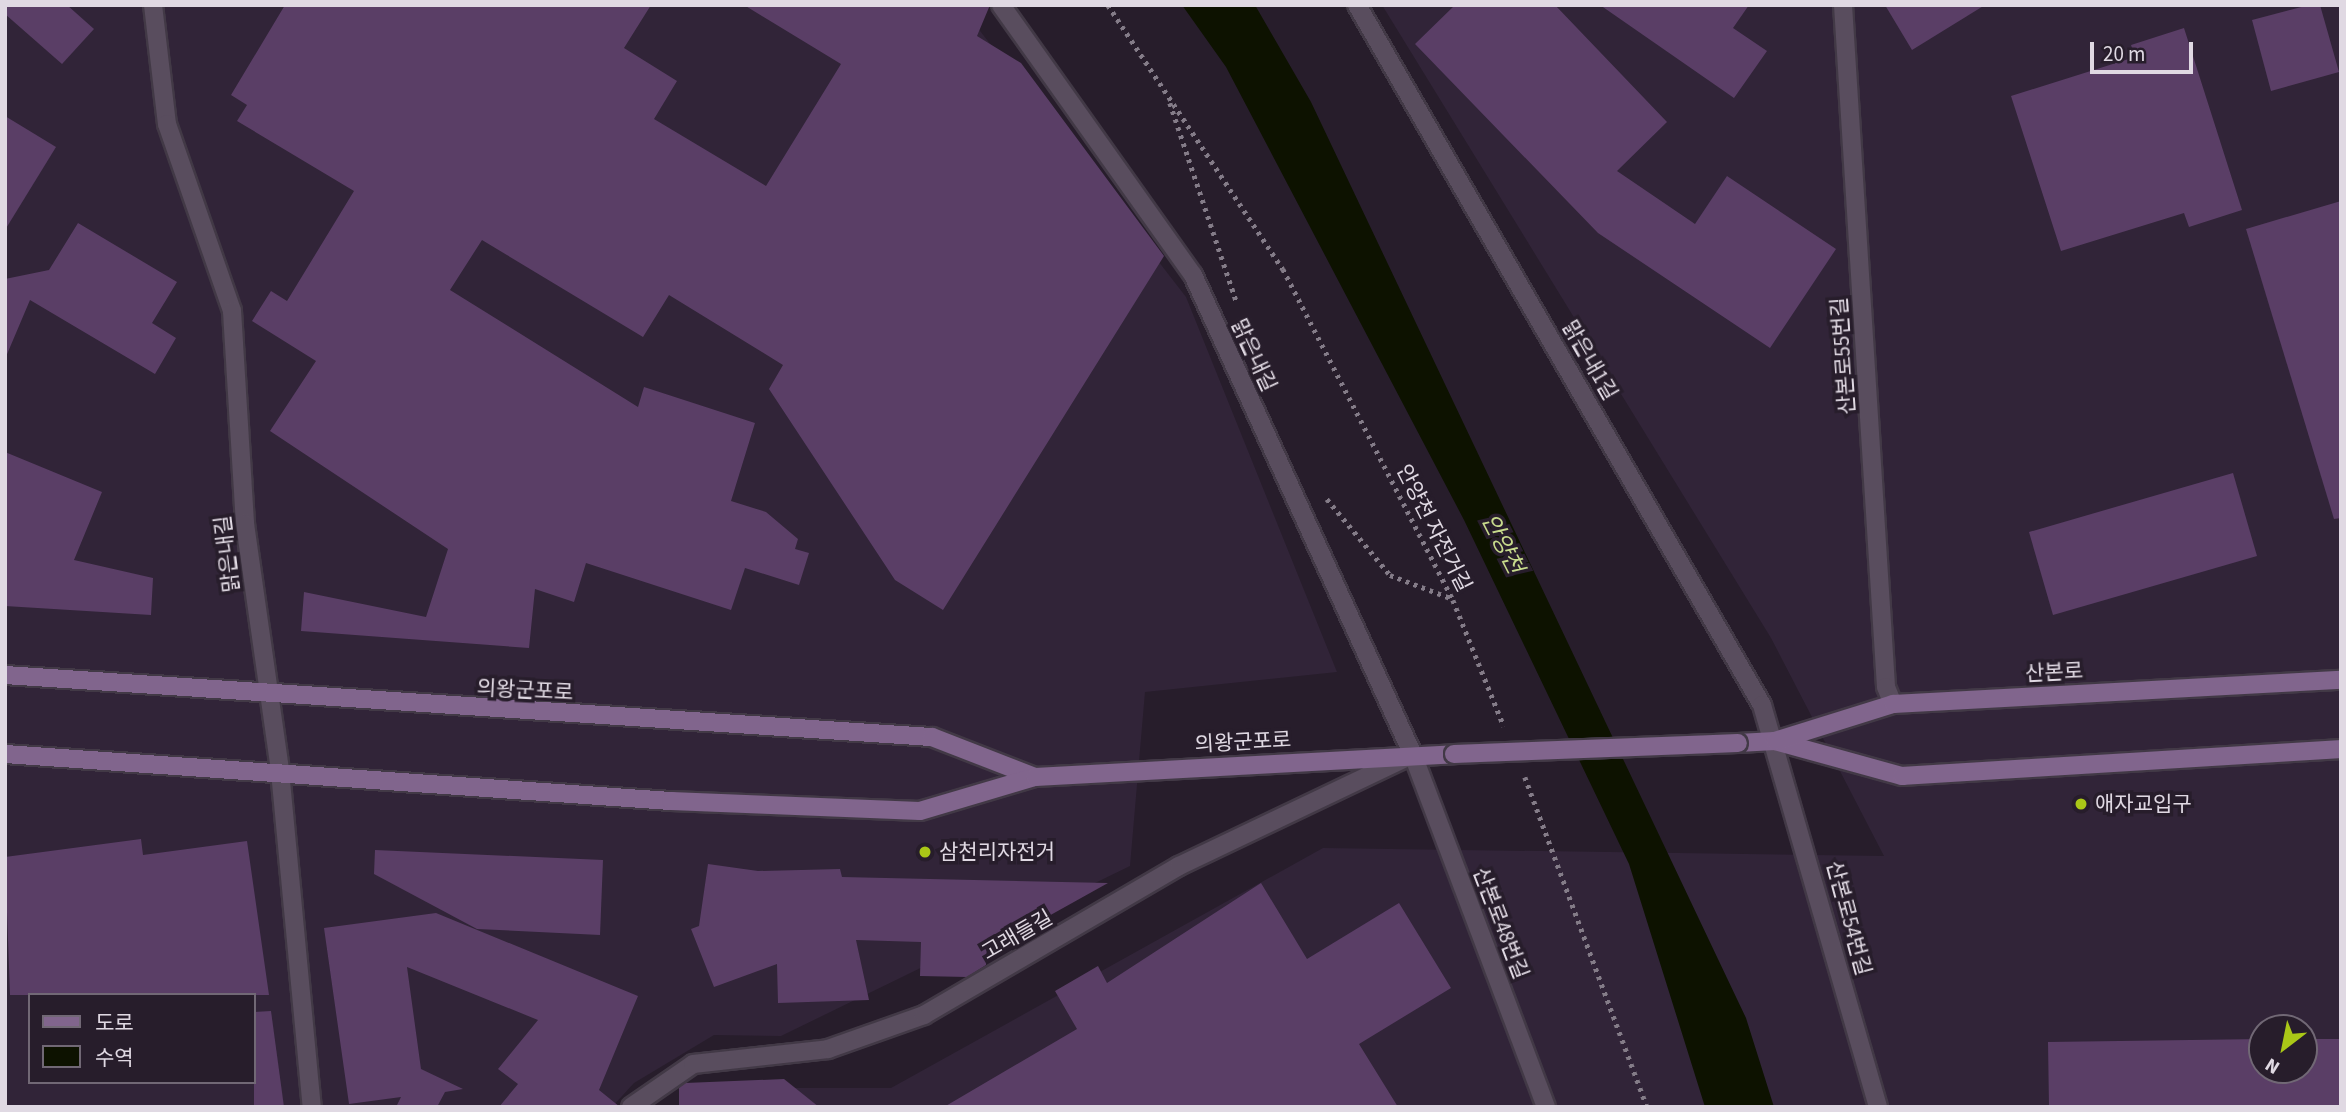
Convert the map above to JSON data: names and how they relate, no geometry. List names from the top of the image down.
{
  "streets": {
    "street": [
      "맑은내길",
      "산본로55번길",
      "맑은내1길",
      "산본로",
      "의왕군포로",
      "산본로54번길",
      "산본로48번길",
      "고래들길"
    ],
    "path": ["안양천 자전거길"]
  },
  "crossings": [
    ["맑은내길", "의왕군포로"],
    ["맑은내길", "산본로48번길"],
    ["맑은내길", "고래들길"],
    ["산본로55번길", "산본로"],
    ["맑은내1길", "산본로"],
    ["맑은내1길", "산본로54번길"],
    ["산본로", "의왕군포로"],
    ["산본로", "산본로54번길"],
    ["의왕군포로", "산본로48번길"],
    ["의왕군포로", "고래들길"],
    ["산본로48번길", "고래들길"]
  ],
  "water": ["안양천"],
  "places": ["애자교입구", "삼천리자전거"],
  "legend": ["도로", "수역"],
  "scale_bar": "20 m",
  "north": "bottom left"
}
